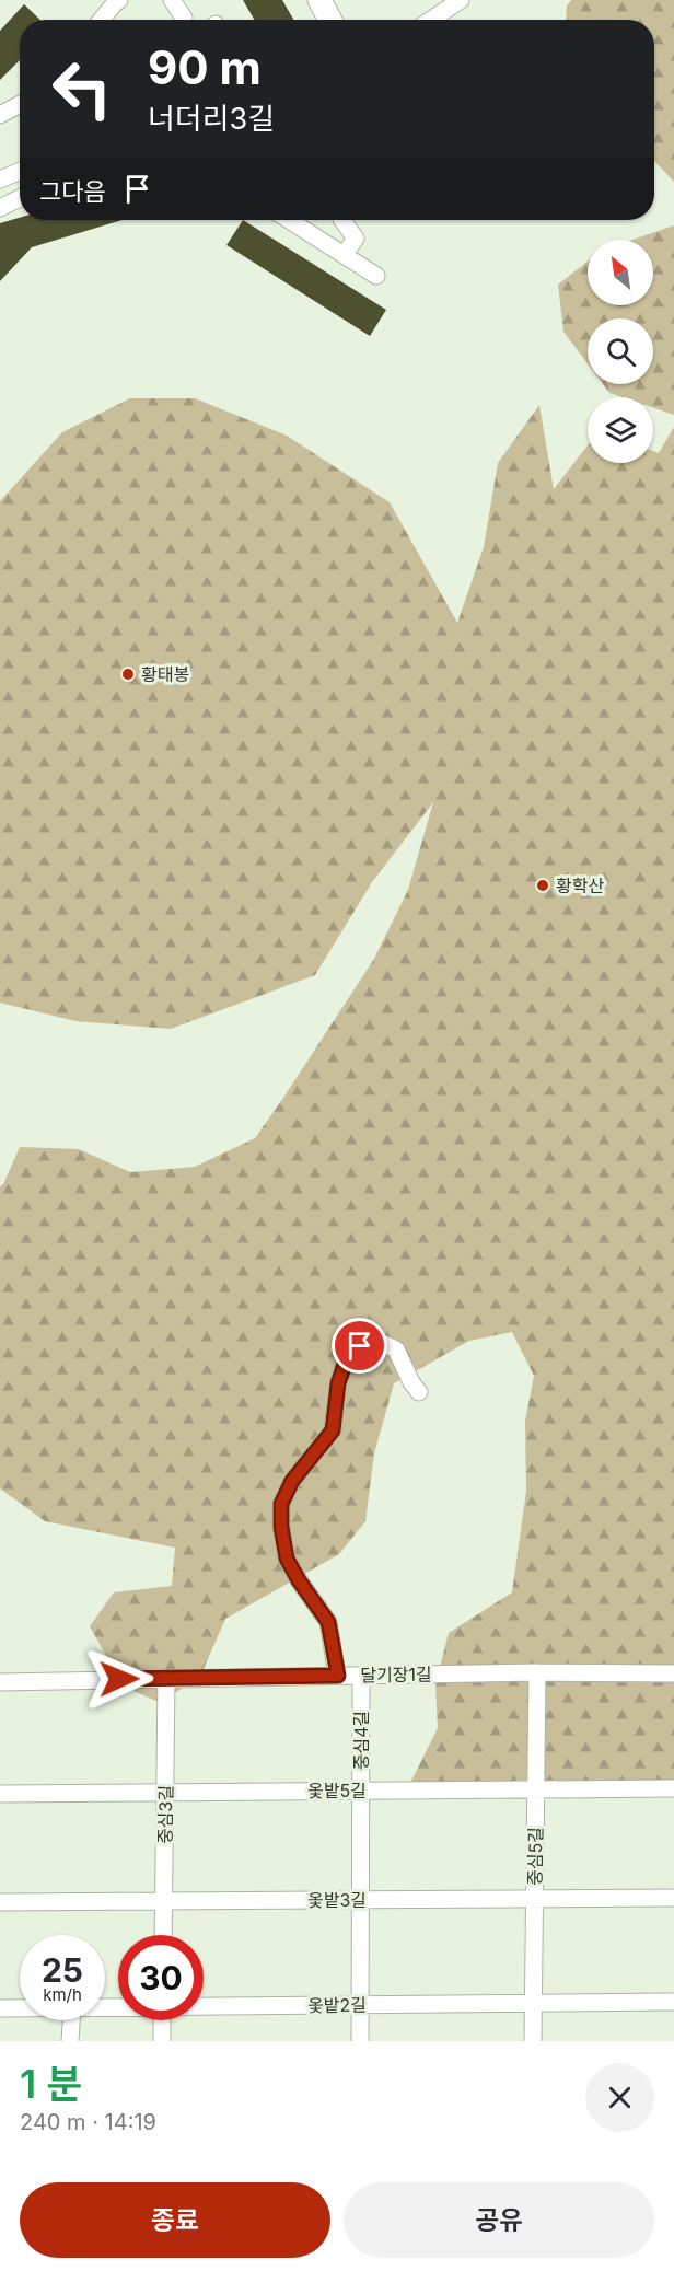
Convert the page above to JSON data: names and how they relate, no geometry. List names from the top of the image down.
{
  "streets": {
    "street": [
      "달기장1길",
      "중심4길",
      "옻밭5길",
      "중심3길",
      "중심5길",
      "옻밭3길",
      "옻밭2길"
    ]
  },
  "crossings": [
    ["달기장1길", "중심4길"],
    ["달기장1길", "중심3길"],
    ["달기장1길", "중심5길"],
    ["중심4길", "옻밭5길"],
    ["중심4길", "옻밭3길"],
    ["중심4길", "옻밭2길"],
    ["옻밭5길", "중심3길"],
    ["옻밭5길", "중심5길"],
    ["중심3길", "옻밭3길"],
    ["중심5길", "옻밭3길"],
    ["중심5길", "옻밭2길"]
  ],
  "places": ["황태봉", "황학산"],
  "north": "top left",
  "page": {
    "turn": ["90 m", "너더리3길"],
    "then": "그다음",
    "speed": "25 km/h",
    "limit": "30",
    "heading": ["1 분", "240 m · 14:19"],
    "buttons": ["종료", "공유"]
  }
}
